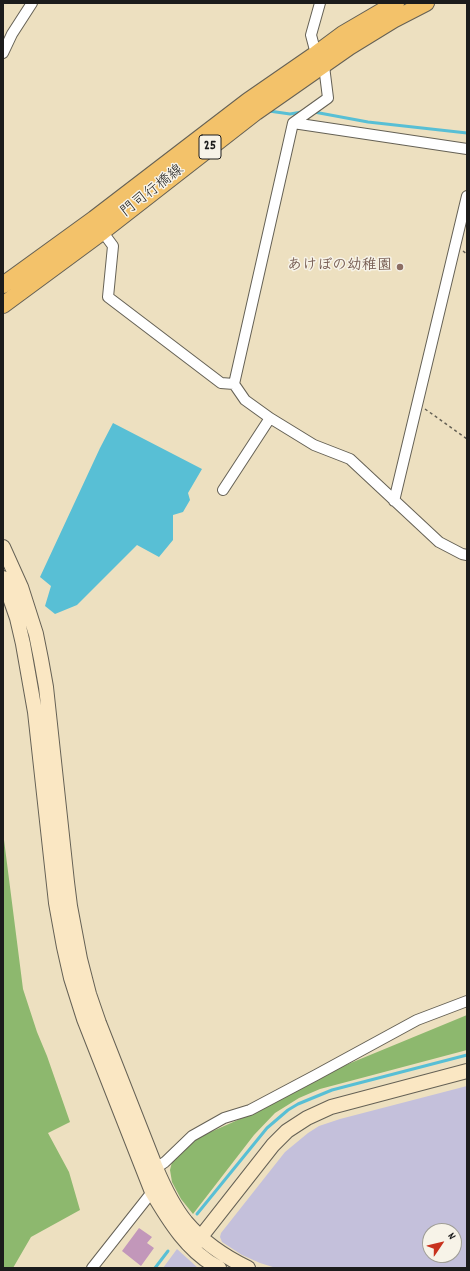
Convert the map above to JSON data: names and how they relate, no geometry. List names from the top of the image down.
{
  "streets": {
    "main road": ["25", "門司行橋線"]
  },
  "places": ["あけぼの幼稚園"],
  "north": "top right"
}
